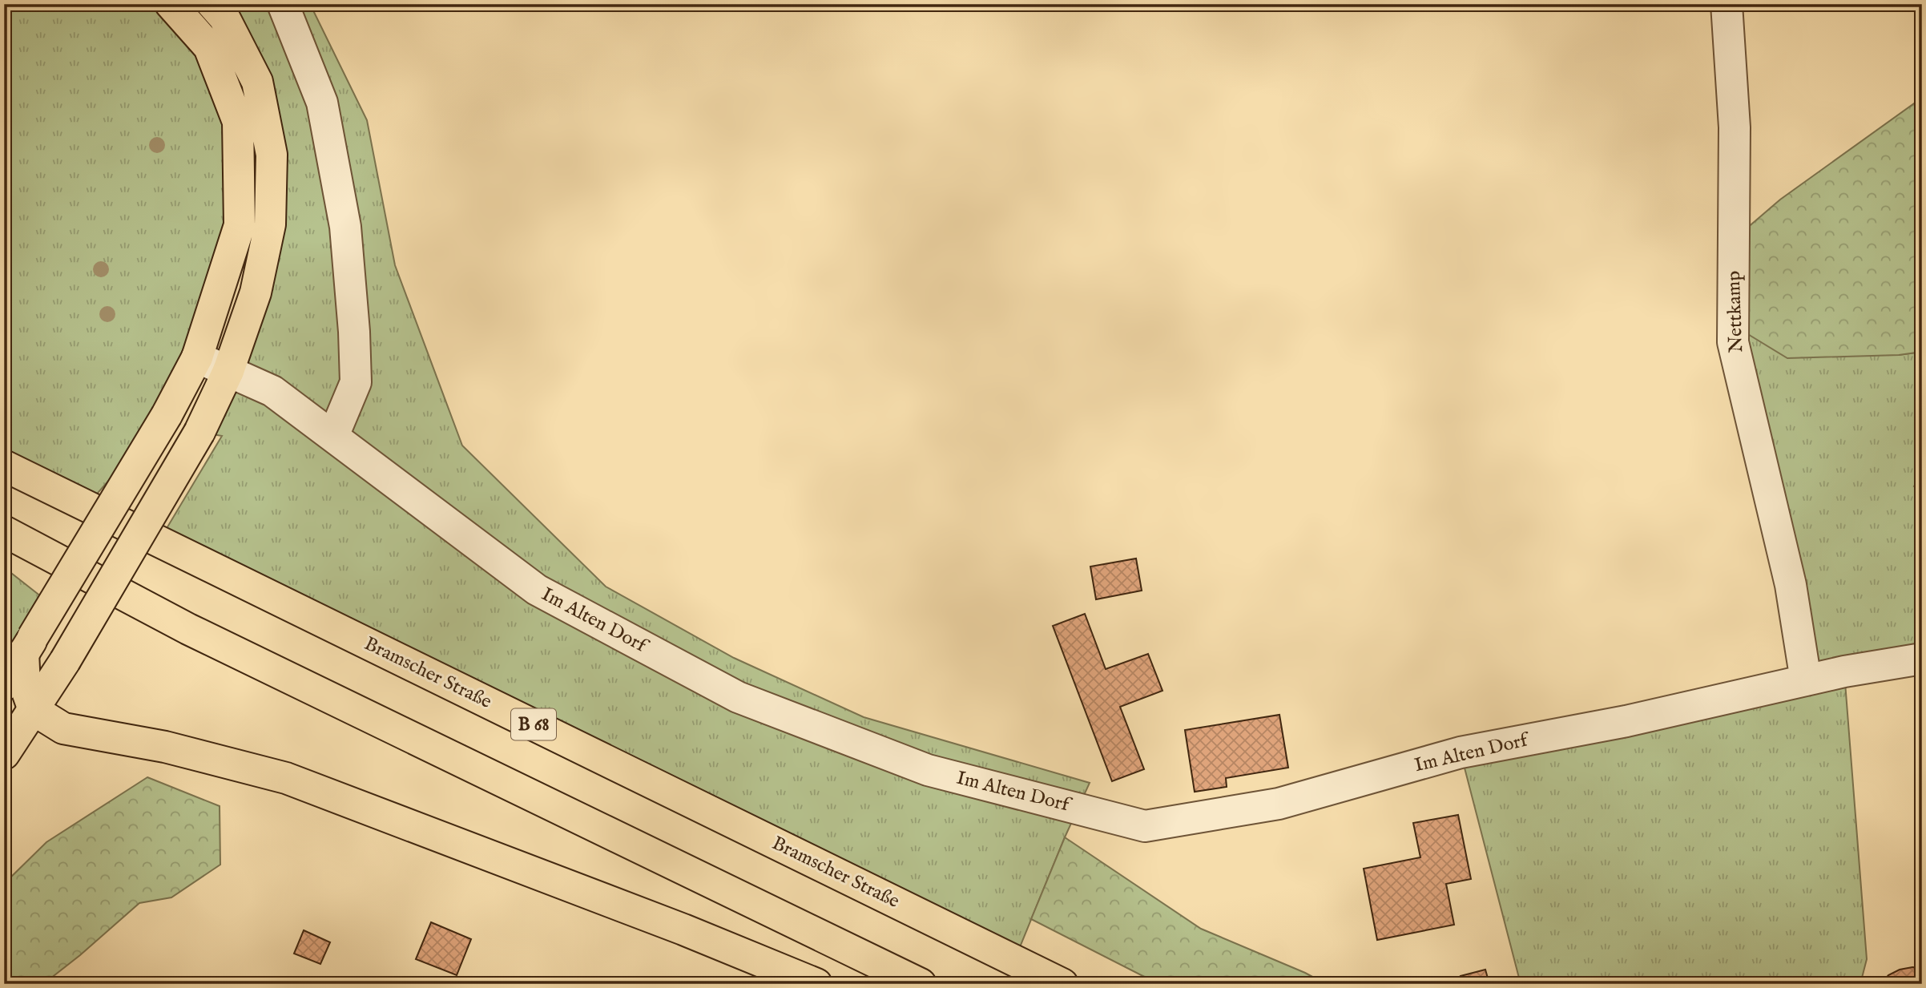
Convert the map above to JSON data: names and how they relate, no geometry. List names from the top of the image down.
{
  "streets": {
    "main road": ["Bramscher Straße", "B 68"],
    "street": ["Nettkamp", "Im Alten Dorf"]
  },
  "crossings": [
    ["Nettkamp", "Im Alten Dorf"]
  ]
}
